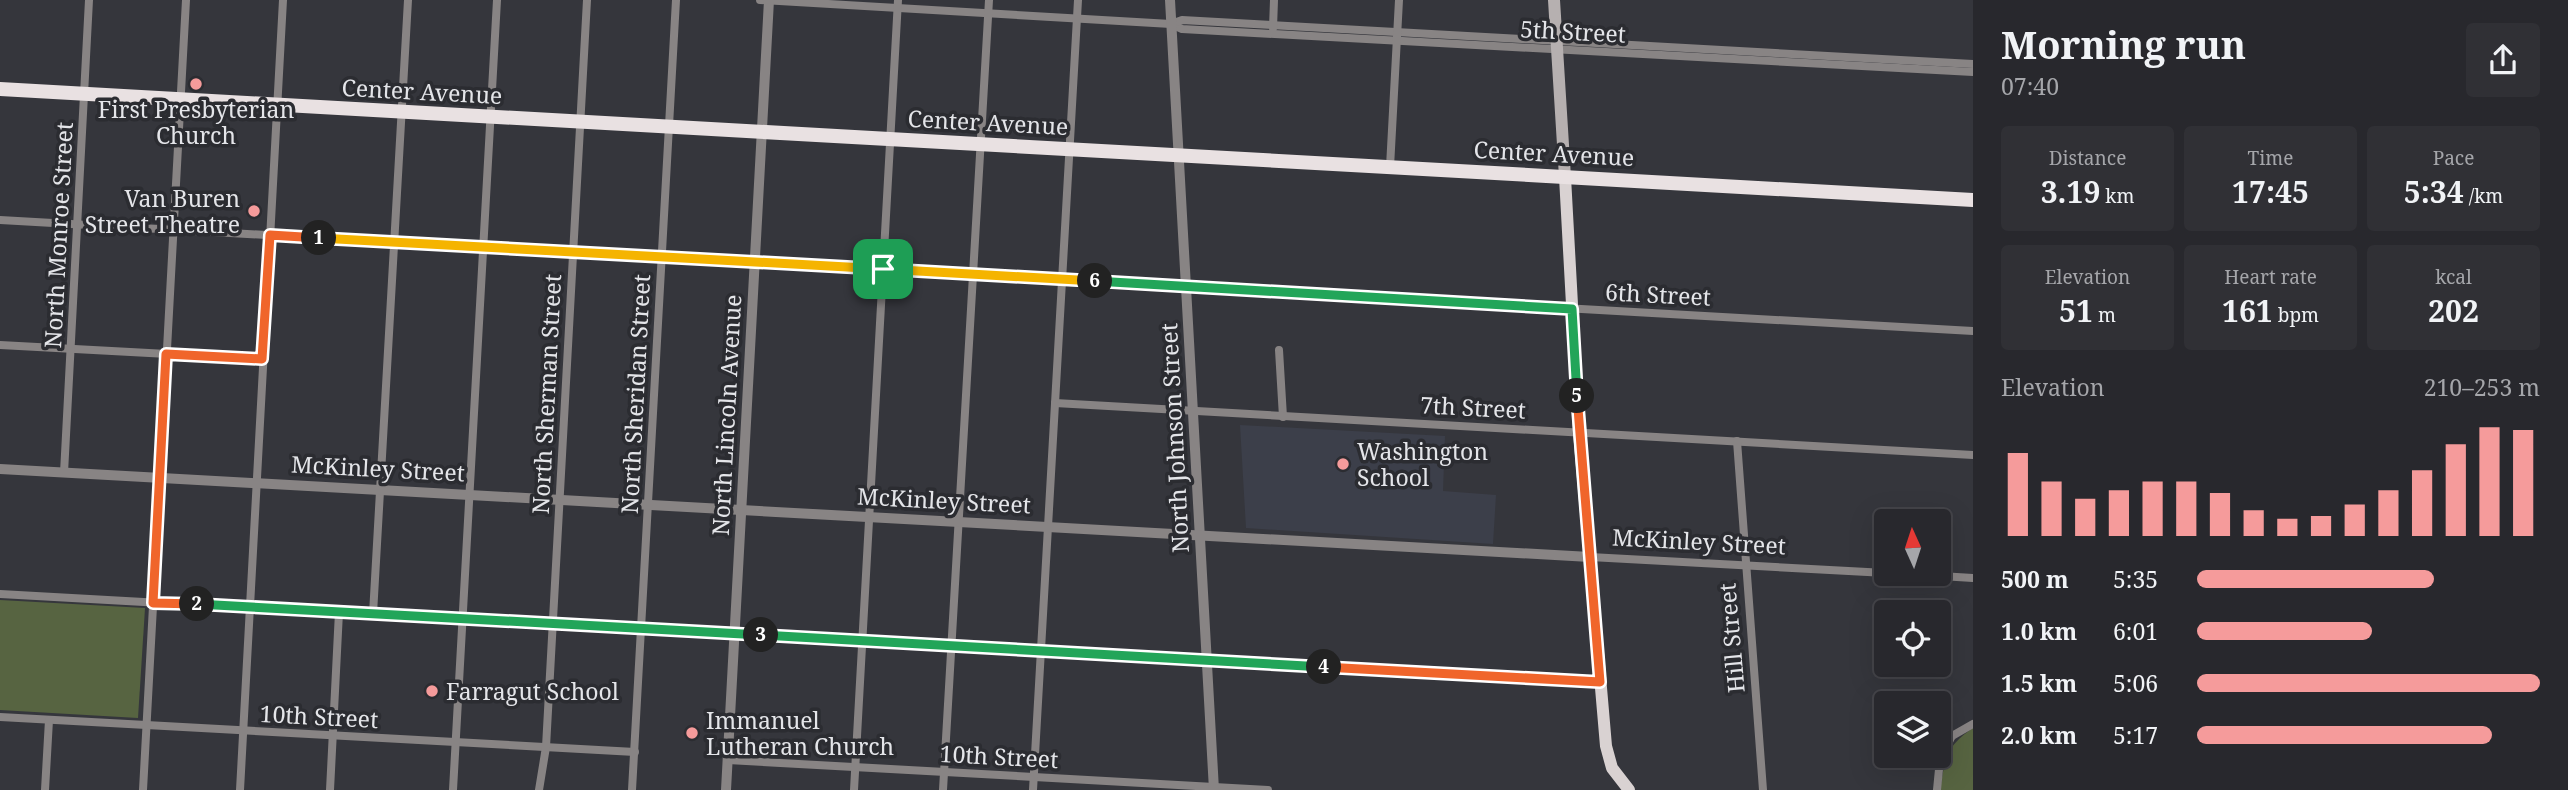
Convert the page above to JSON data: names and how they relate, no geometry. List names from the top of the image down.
{
  "streets": {
    "highway": ["Center Avenue"],
    "street": [
      "5th Street",
      "North Monroe Street",
      "6th Street",
      "North Sherman Street",
      "North Sheridan Street",
      "7th Street",
      "North Lincoln Avenue",
      "North Johnson Street",
      "McKinley Street",
      "Hill Street",
      "10th Street"
    ]
  },
  "crossings": [
    ["5th Street", "North Lincoln Avenue"],
    ["5th Street", "North Johnson Street"],
    ["Center Avenue", "North Monroe Street"],
    ["Center Avenue", "North Sherman Street"],
    ["Center Avenue", "North Sheridan Street"],
    ["Center Avenue", "North Lincoln Avenue"],
    ["Center Avenue", "North Johnson Street"],
    ["North Monroe Street", "6th Street"],
    ["North Monroe Street", "McKinley Street"],
    ["6th Street", "North Sherman Street"],
    ["6th Street", "North Sheridan Street"],
    ["6th Street", "North Lincoln Avenue"],
    ["6th Street", "North Johnson Street"],
    ["North Sherman Street", "McKinley Street"],
    ["North Sherman Street", "10th Street"],
    ["North Sheridan Street", "McKinley Street"],
    ["North Sheridan Street", "10th Street"],
    ["7th Street", "North Johnson Street"],
    ["7th Street", "Hill Street"],
    ["North Lincoln Avenue", "McKinley Street"],
    ["North Lincoln Avenue", "10th Street"],
    ["North Johnson Street", "McKinley Street"],
    ["North Johnson Street", "10th Street"],
    ["McKinley Street", "Hill Street"]
  ],
  "places": [
    "First Presbyterian Church",
    "Van Buren Street Theatre",
    "Washington School",
    "Farragut School",
    "Immanuel Lutheran Church"
  ],
  "north": "top",
  "page": {
    "heading": ["Morning run", "07:40"],
    "stats": [
      ["Distance", "3.19 km"],
      ["Time", "17:45"],
      ["Pace", "5:34 /km"],
      ["Elevation", "51 m"],
      ["Heart rate", "161 bpm"],
      ["kcal", "202"]
    ],
    "pins": [
      "1",
      "6",
      "5",
      "2",
      "3",
      "4"
    ],
    "chart": ["Elevation", "210–253 m"],
    "list": [
      {
        "name": "500 m",
        "note": "5:35"
      },
      {
        "name": "1.0 km",
        "note": "6:01"
      },
      {
        "name": "1.5 km",
        "note": "5:06"
      },
      {
        "name": "2.0 km",
        "note": "5:17"
      }
    ]
  }
}
